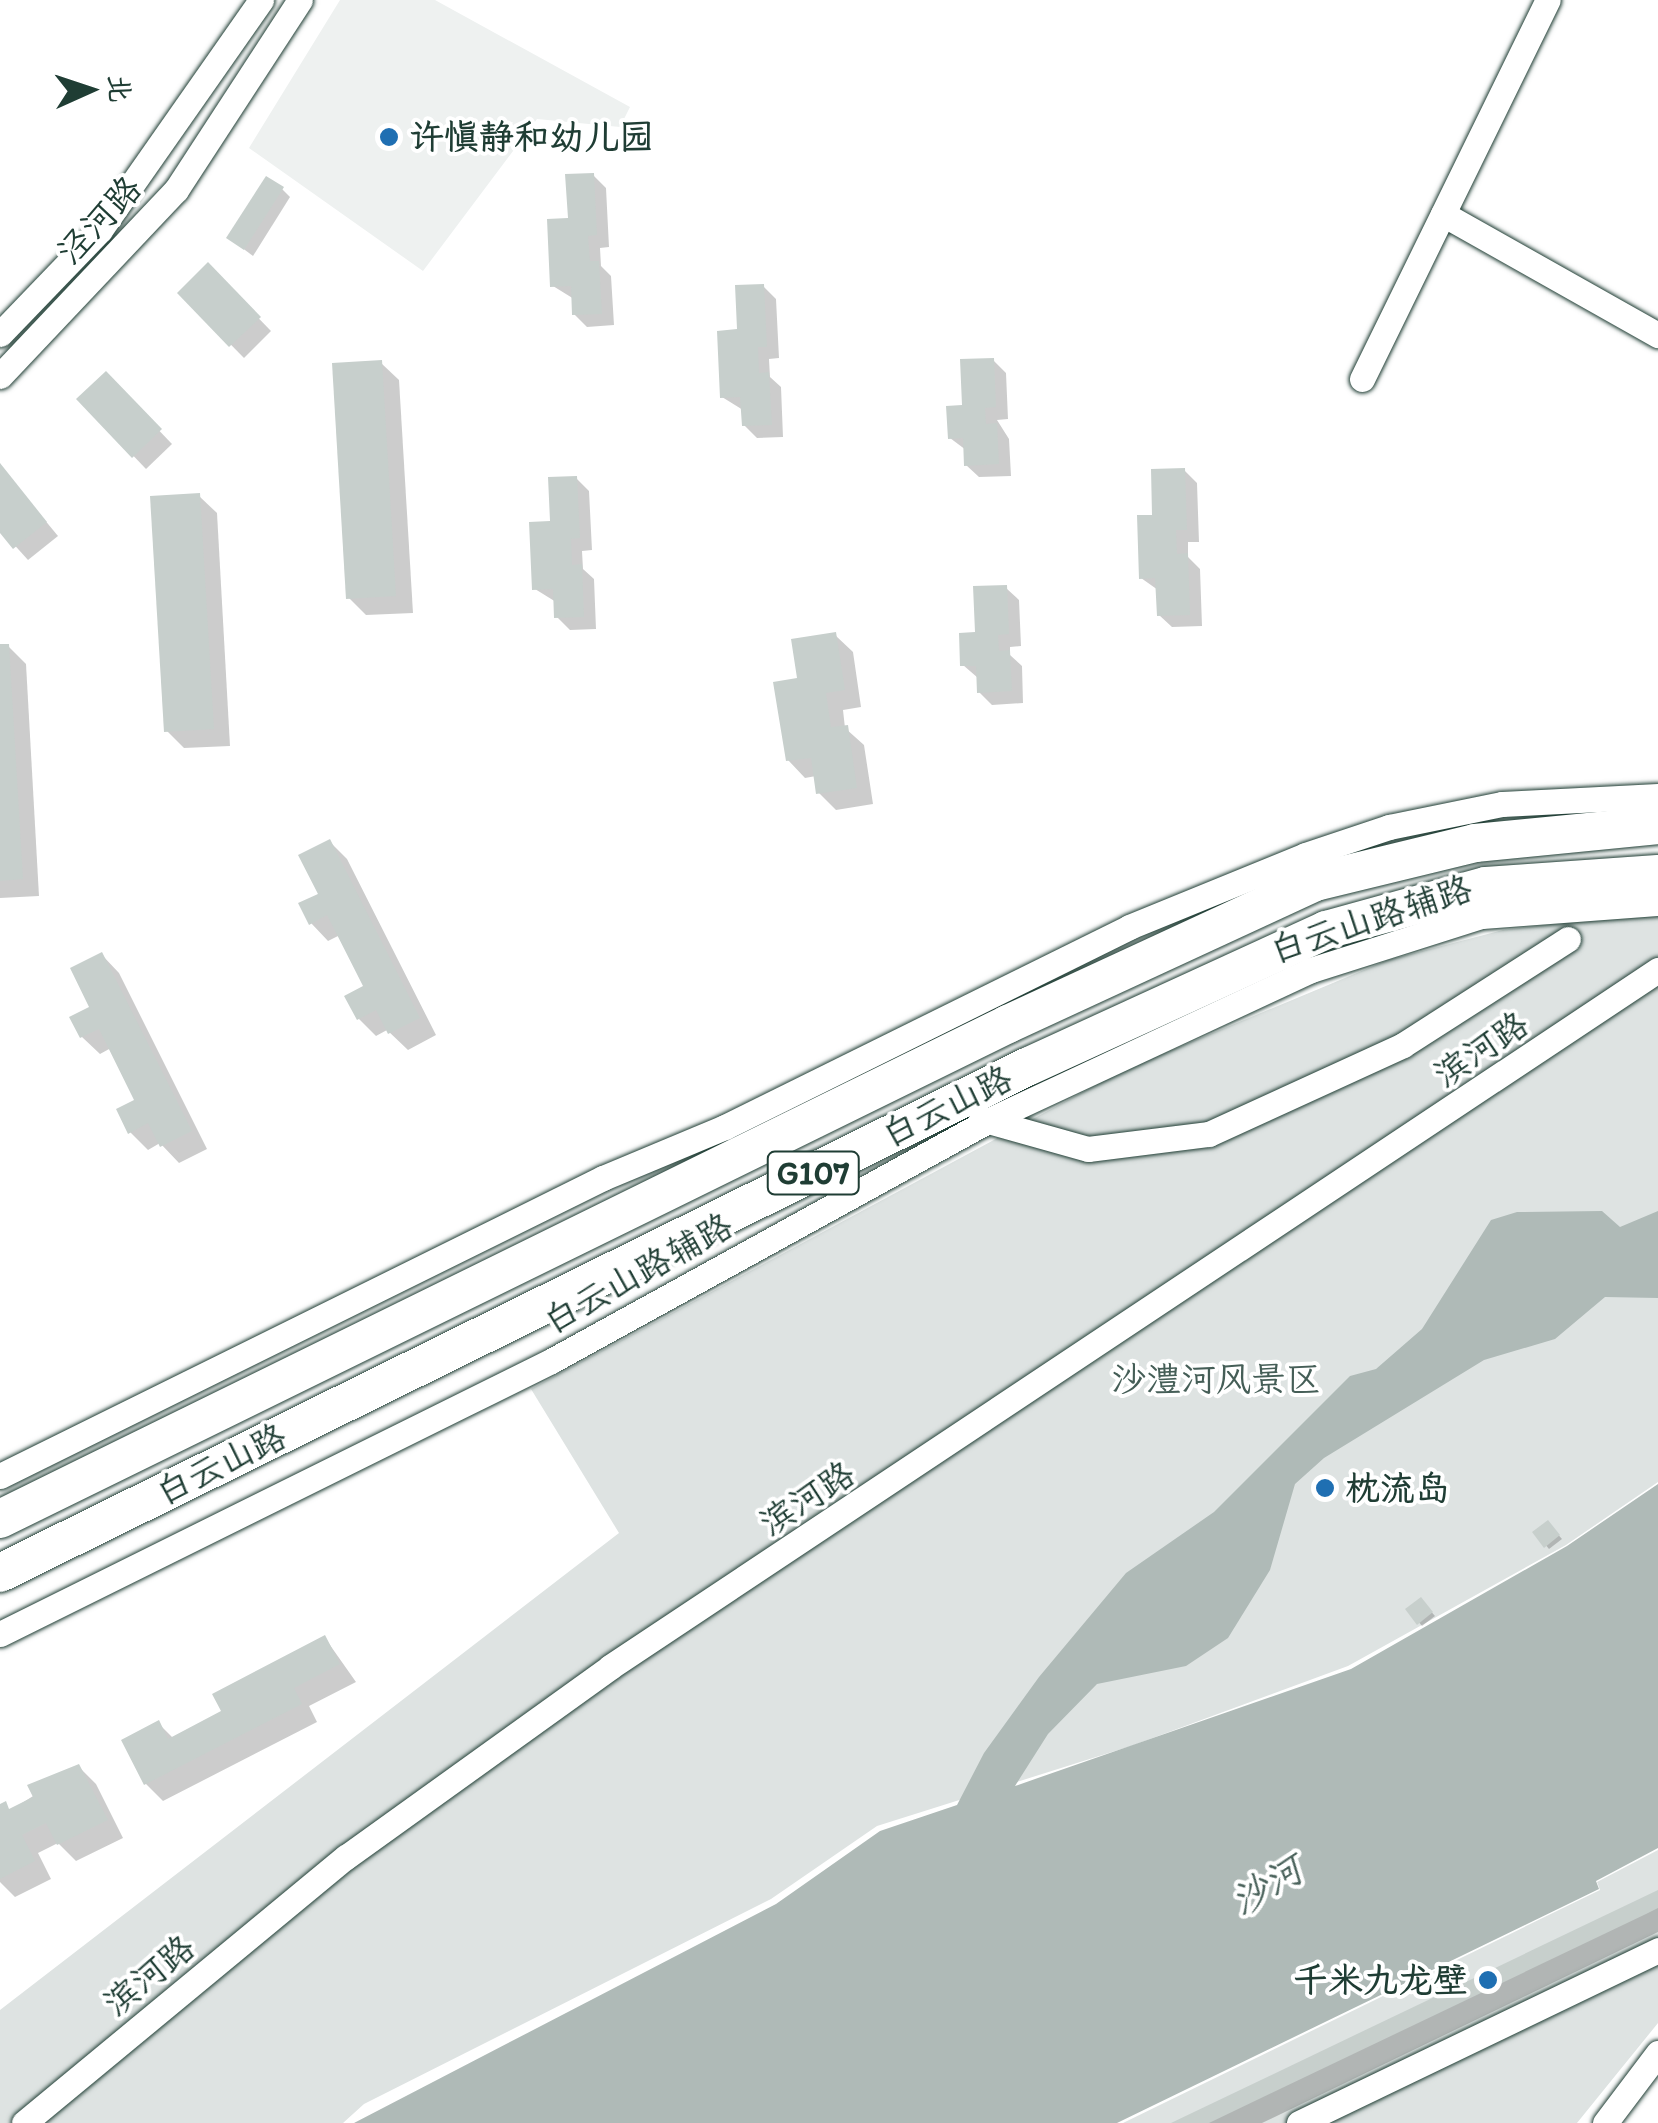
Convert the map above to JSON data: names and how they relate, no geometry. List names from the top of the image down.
{
  "streets": {
    "highway": ["白云山路", "G107"],
    "street": ["泾河路", "白云山路辅路", "滨河路"]
  },
  "water": ["沙河"],
  "parks": ["沙澧河风景区"],
  "places": ["许慎静和幼儿园", "枕流岛", "千米九龙壁"],
  "north": "right"
}
